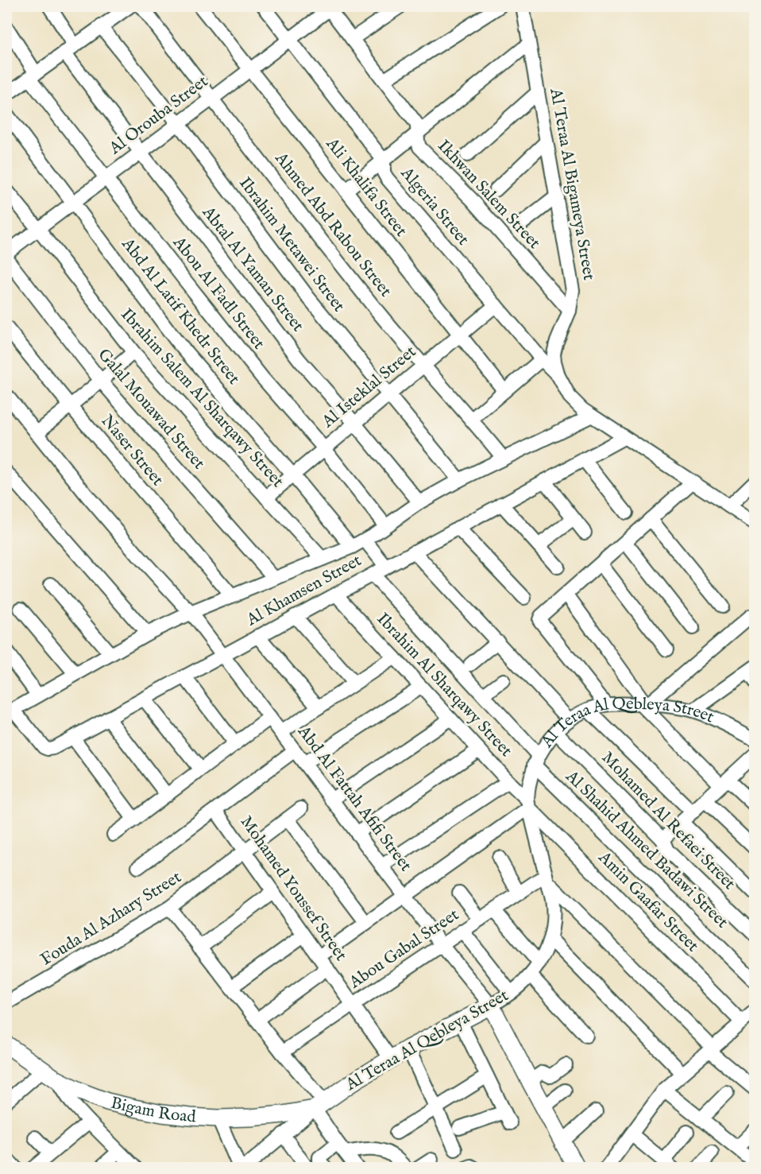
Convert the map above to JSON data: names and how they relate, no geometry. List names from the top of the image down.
{
  "streets": {
    "main road": ["Al Teraa Al Qebleya Street", "Bigam Road"],
    "street": [
      "Al Orouba Street",
      "Al Teraa Al Bigameya Street",
      "Ali Khalifa Street",
      "Ikhwan Salem Street",
      "Algeria Street",
      "Ahmed Abd Rabou Street",
      "Ibrahim Metawei Street",
      "Abtal Al Yaman Street",
      "Abou Al Fadl Street",
      "Abd Al Latif Khedr Street",
      "Al Isteklal Street",
      "Ibrahim Salem Al Sharqawy Street",
      "Galal Mouawad Street",
      "Naser Street",
      "Al Khamsen Street",
      "Ibrahim Al Sharqawy Street",
      "Abd Al Fattah Afifi Street",
      "Mohamed Al Refaei Street",
      "Al Shahid Ahmed Badawi Street",
      "Mohamed Youssef Street",
      "Amin Gaafar Street",
      "Fouda Al Azhary Street",
      "Abou Gabal Street"
    ]
  },
  "crossings": [
    ["Al Orouba Street", "Ali Khalifa Street"],
    ["Al Orouba Street", "Ikhwan Salem Street"],
    ["Al Orouba Street", "Algeria Street"],
    ["Al Orouba Street", "Ahmed Abd Rabou Street"],
    ["Al Orouba Street", "Ibrahim Metawei Street"],
    ["Al Orouba Street", "Abtal Al Yaman Street"],
    ["Al Orouba Street", "Abou Al Fadl Street"],
    ["Al Orouba Street", "Abd Al Latif Khedr Street"],
    ["Al Orouba Street", "Ibrahim Salem Al Sharqawy Street"],
    ["Al Teraa Al Bigameya Street", "Ikhwan Salem Street"],
    ["Al Teraa Al Bigameya Street", "Algeria Street"],
    ["Al Teraa Al Bigameya Street", "Al Khamsen Street"],
    ["Ali Khalifa Street", "Al Isteklal Street"],
    ["Algeria Street", "Al Isteklal Street"],
    ["Ahmed Abd Rabou Street", "Al Isteklal Street"],
    ["Ahmed Abd Rabou Street", "Al Khamsen Street"],
    ["Ibrahim Metawei Street", "Al Isteklal Street"],
    ["Ibrahim Metawei Street", "Al Khamsen Street"],
    ["Abtal Al Yaman Street", "Al Isteklal Street"],
    ["Abtal Al Yaman Street", "Al Khamsen Street"],
    ["Abou Al Fadl Street", "Al Isteklal Street"],
    ["Abou Al Fadl Street", "Al Khamsen Street"],
    ["Abd Al Latif Khedr Street", "Al Isteklal Street"],
    ["Abd Al Latif Khedr Street", "Al Khamsen Street"],
    ["Al Isteklal Street", "Ibrahim Salem Al Sharqawy Street"],
    ["Ibrahim Salem Al Sharqawy Street", "Al Khamsen Street"],
    ["Galal Mouawad Street", "Al Khamsen Street"],
    ["Naser Street", "Al Khamsen Street"],
    ["Al Khamsen Street", "Ibrahim Al Sharqawy Street"],
    ["Al Khamsen Street", "Abd Al Fattah Afifi Street"],
    ["Al Khamsen Street", "Al Shahid Ahmed Badawi Street"],
    ["Ibrahim Al Sharqawy Street", "Al Teraa Al Qebleya Street"],
    ["Ibrahim Al Sharqawy Street", "Amin Gaafar Street"],
    ["Al Teraa Al Qebleya Street", "Abd Al Fattah Afifi Street"],
    ["Al Teraa Al Qebleya Street", "Mohamed Al Refaei Street"],
    ["Al Teraa Al Qebleya Street", "Al Shahid Ahmed Badawi Street"],
    ["Al Teraa Al Qebleya Street", "Mohamed Youssef Street"],
    ["Al Teraa Al Qebleya Street", "Amin Gaafar Street"],
    ["Al Teraa Al Qebleya Street", "Abou Gabal Street"],
    ["Al Teraa Al Qebleya Street", "Bigam Road"],
    ["Abd Al Fattah Afifi Street", "Abou Gabal Street"],
    ["Mohamed Youssef Street", "Fouda Al Azhary Street"],
    ["Mohamed Youssef Street", "Abou Gabal Street"]
  ]
}
